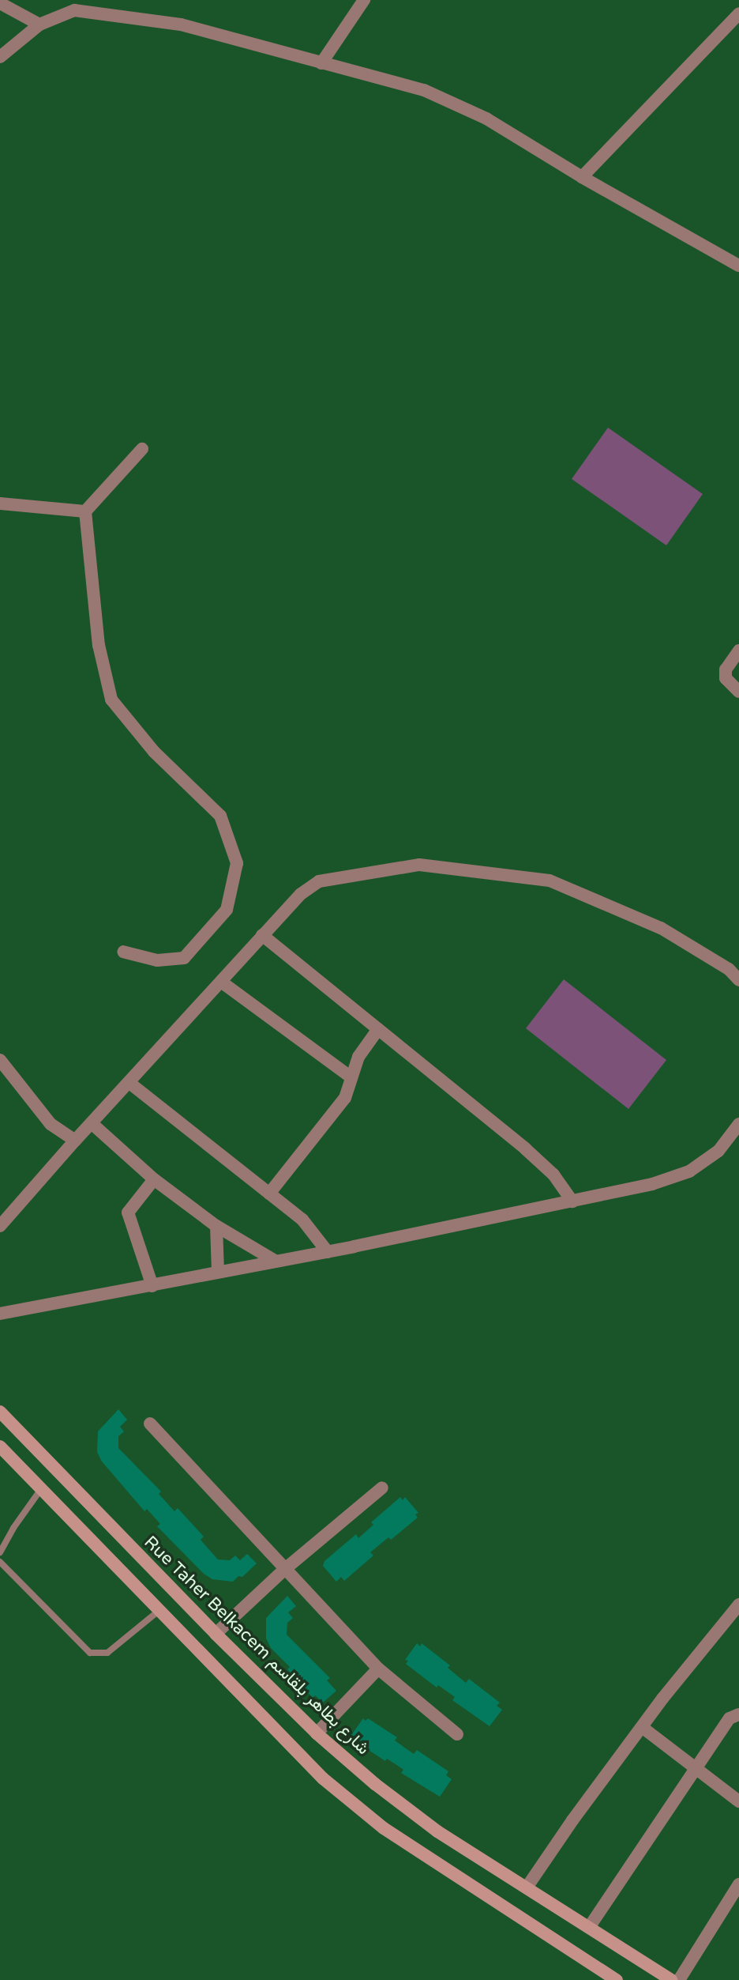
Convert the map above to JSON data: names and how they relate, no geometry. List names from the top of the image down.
{
  "streets": {
    "main road": ["Rue Taher Belkacem شارع بطاهر بلقاسم"]
  }
}
